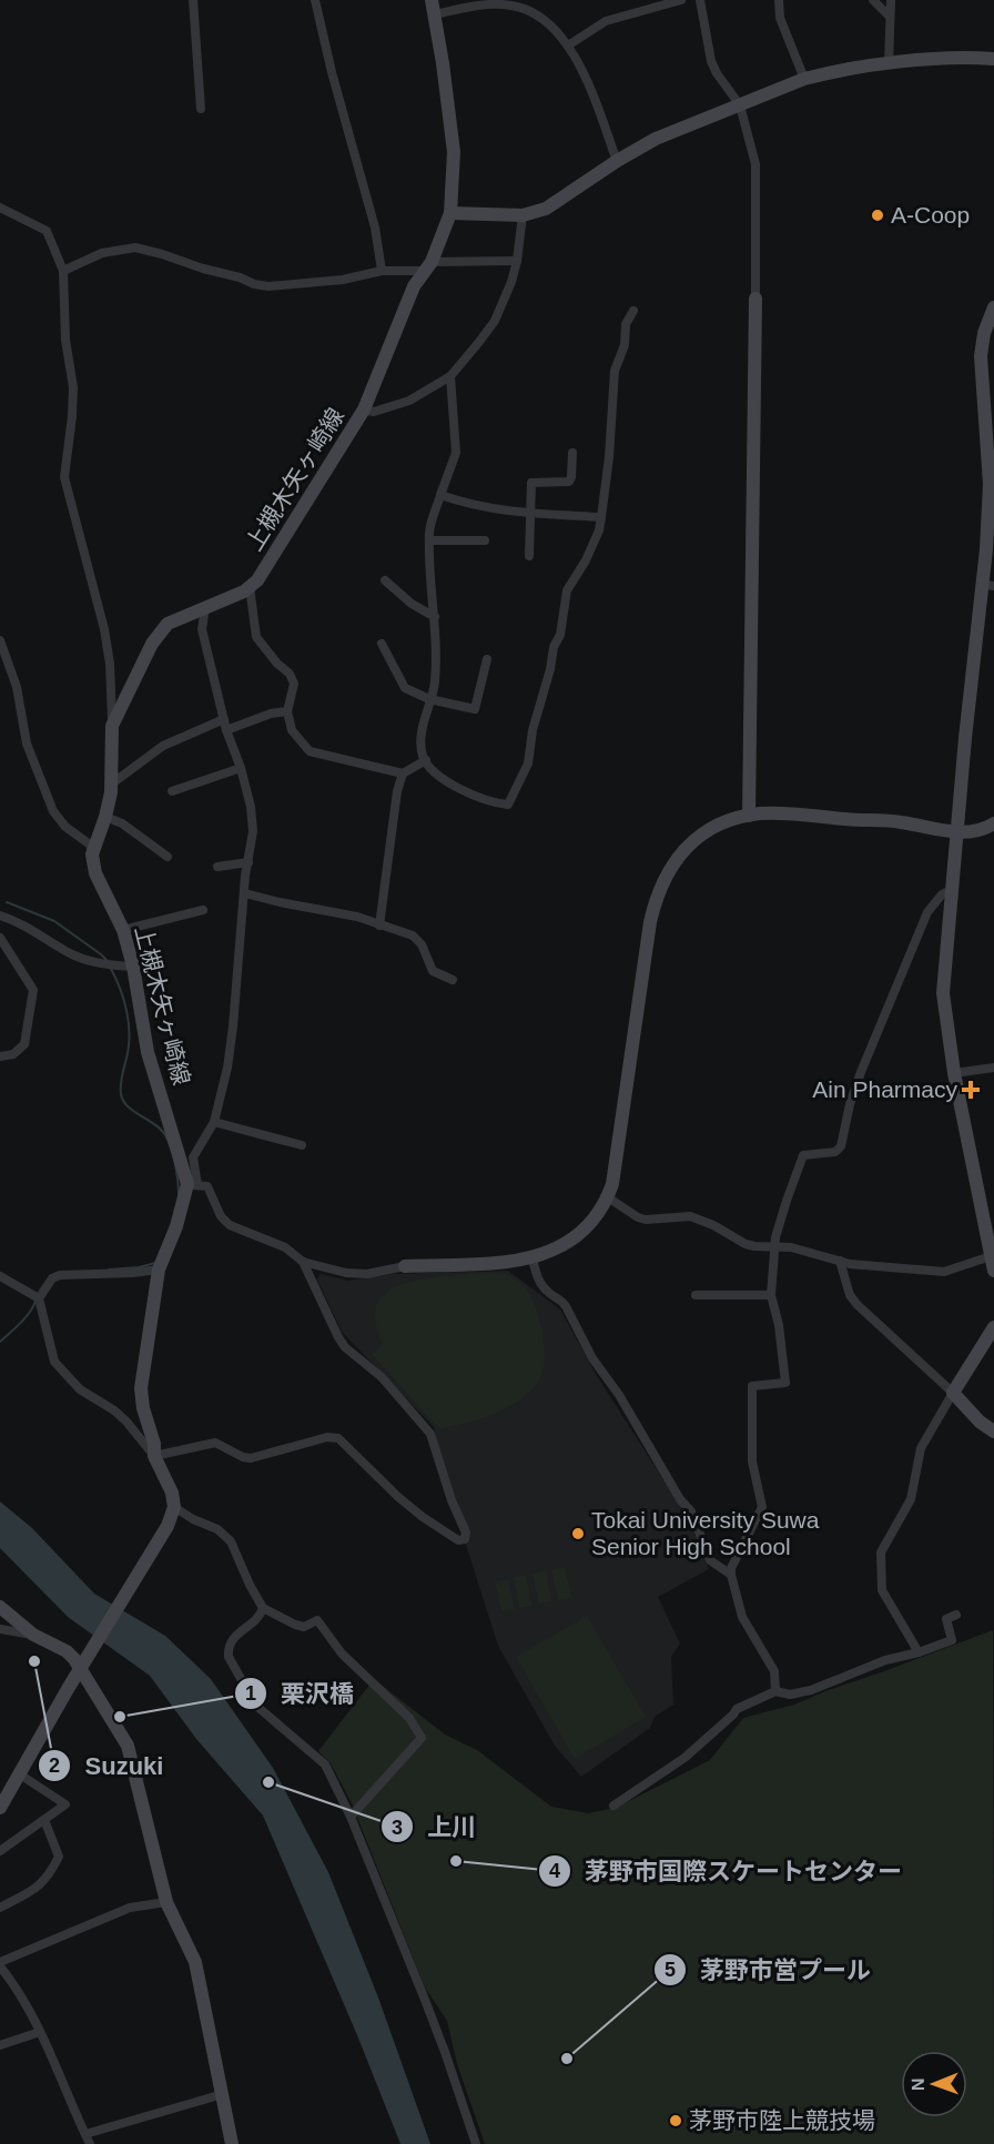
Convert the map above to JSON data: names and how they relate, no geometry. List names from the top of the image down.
{
  "streets": {
    "main road": ["上槻木矢ヶ崎線"]
  },
  "places": {
    "other": [
      "A-Coop",
      "Tokai University Suwa Senior High School",
      "Suzuki",
      "栗沢橋",
      "上川",
      "茅野市国際スケートセンター",
      "茅野市営プール",
      "茅野市陸上競技場"
    ],
    "health": ["Ain Pharmacy"]
  },
  "north": "left"
}
